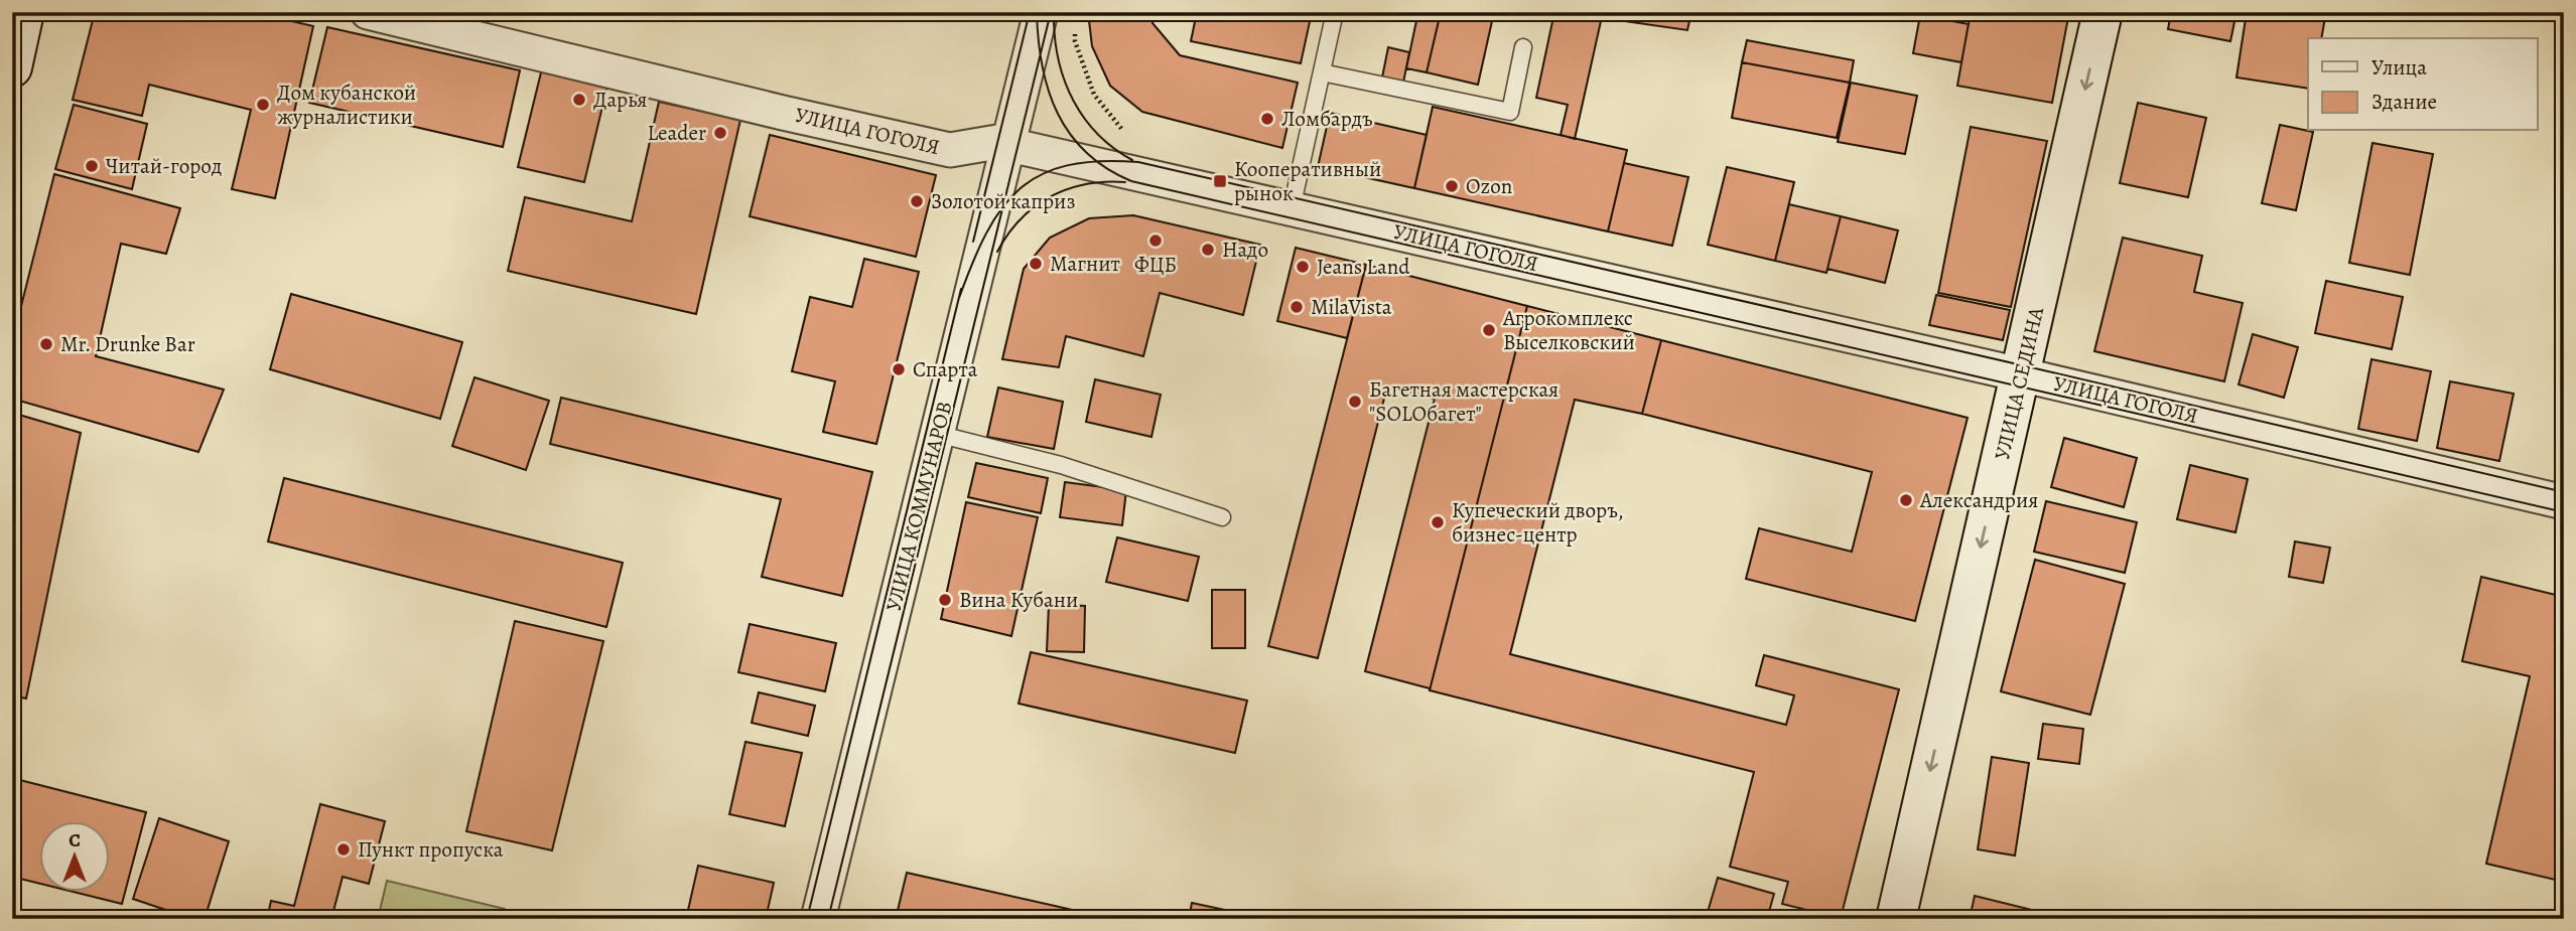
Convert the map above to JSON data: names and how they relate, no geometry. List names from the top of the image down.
{
  "streets": {
    "main road": ["УЛИЦА СЕДИНА"],
    "street": ["УЛИЦА ГОГОЛЯ", "УЛИЦА КОММУНАРОВ"]
  },
  "crossings": [
    ["УЛИЦА ГОГОЛЯ", "УЛИЦА СЕДИНА"],
    ["УЛИЦА ГОГОЛЯ", "УЛИЦА КОММУНАРОВ"]
  ],
  "one_way": ["УЛИЦА СЕДИНА"],
  "places": {
    "other": [
      "Дарья",
      "Дом кубанской журналистики",
      "Ломбардъ",
      "Leader",
      "Читай-город",
      "Ozon",
      "Золотой каприз",
      "ФЦБ",
      "Надо",
      "Магнит",
      "Jeans Land",
      "MilaVista",
      "Агрокомплекс Выселковский",
      "Mr. Drunke Bar",
      "Спарта",
      "Багетная мастерская \"SOLOбагет\"",
      "Александрия",
      "Купеческий дворъ, бизнес-центр",
      "Вина Кубани",
      "Пункт пропуска"
    ],
    "transit": ["Кооперативный рынок"]
  },
  "legend": ["Улица", "Здание"],
  "north": "top"
}
